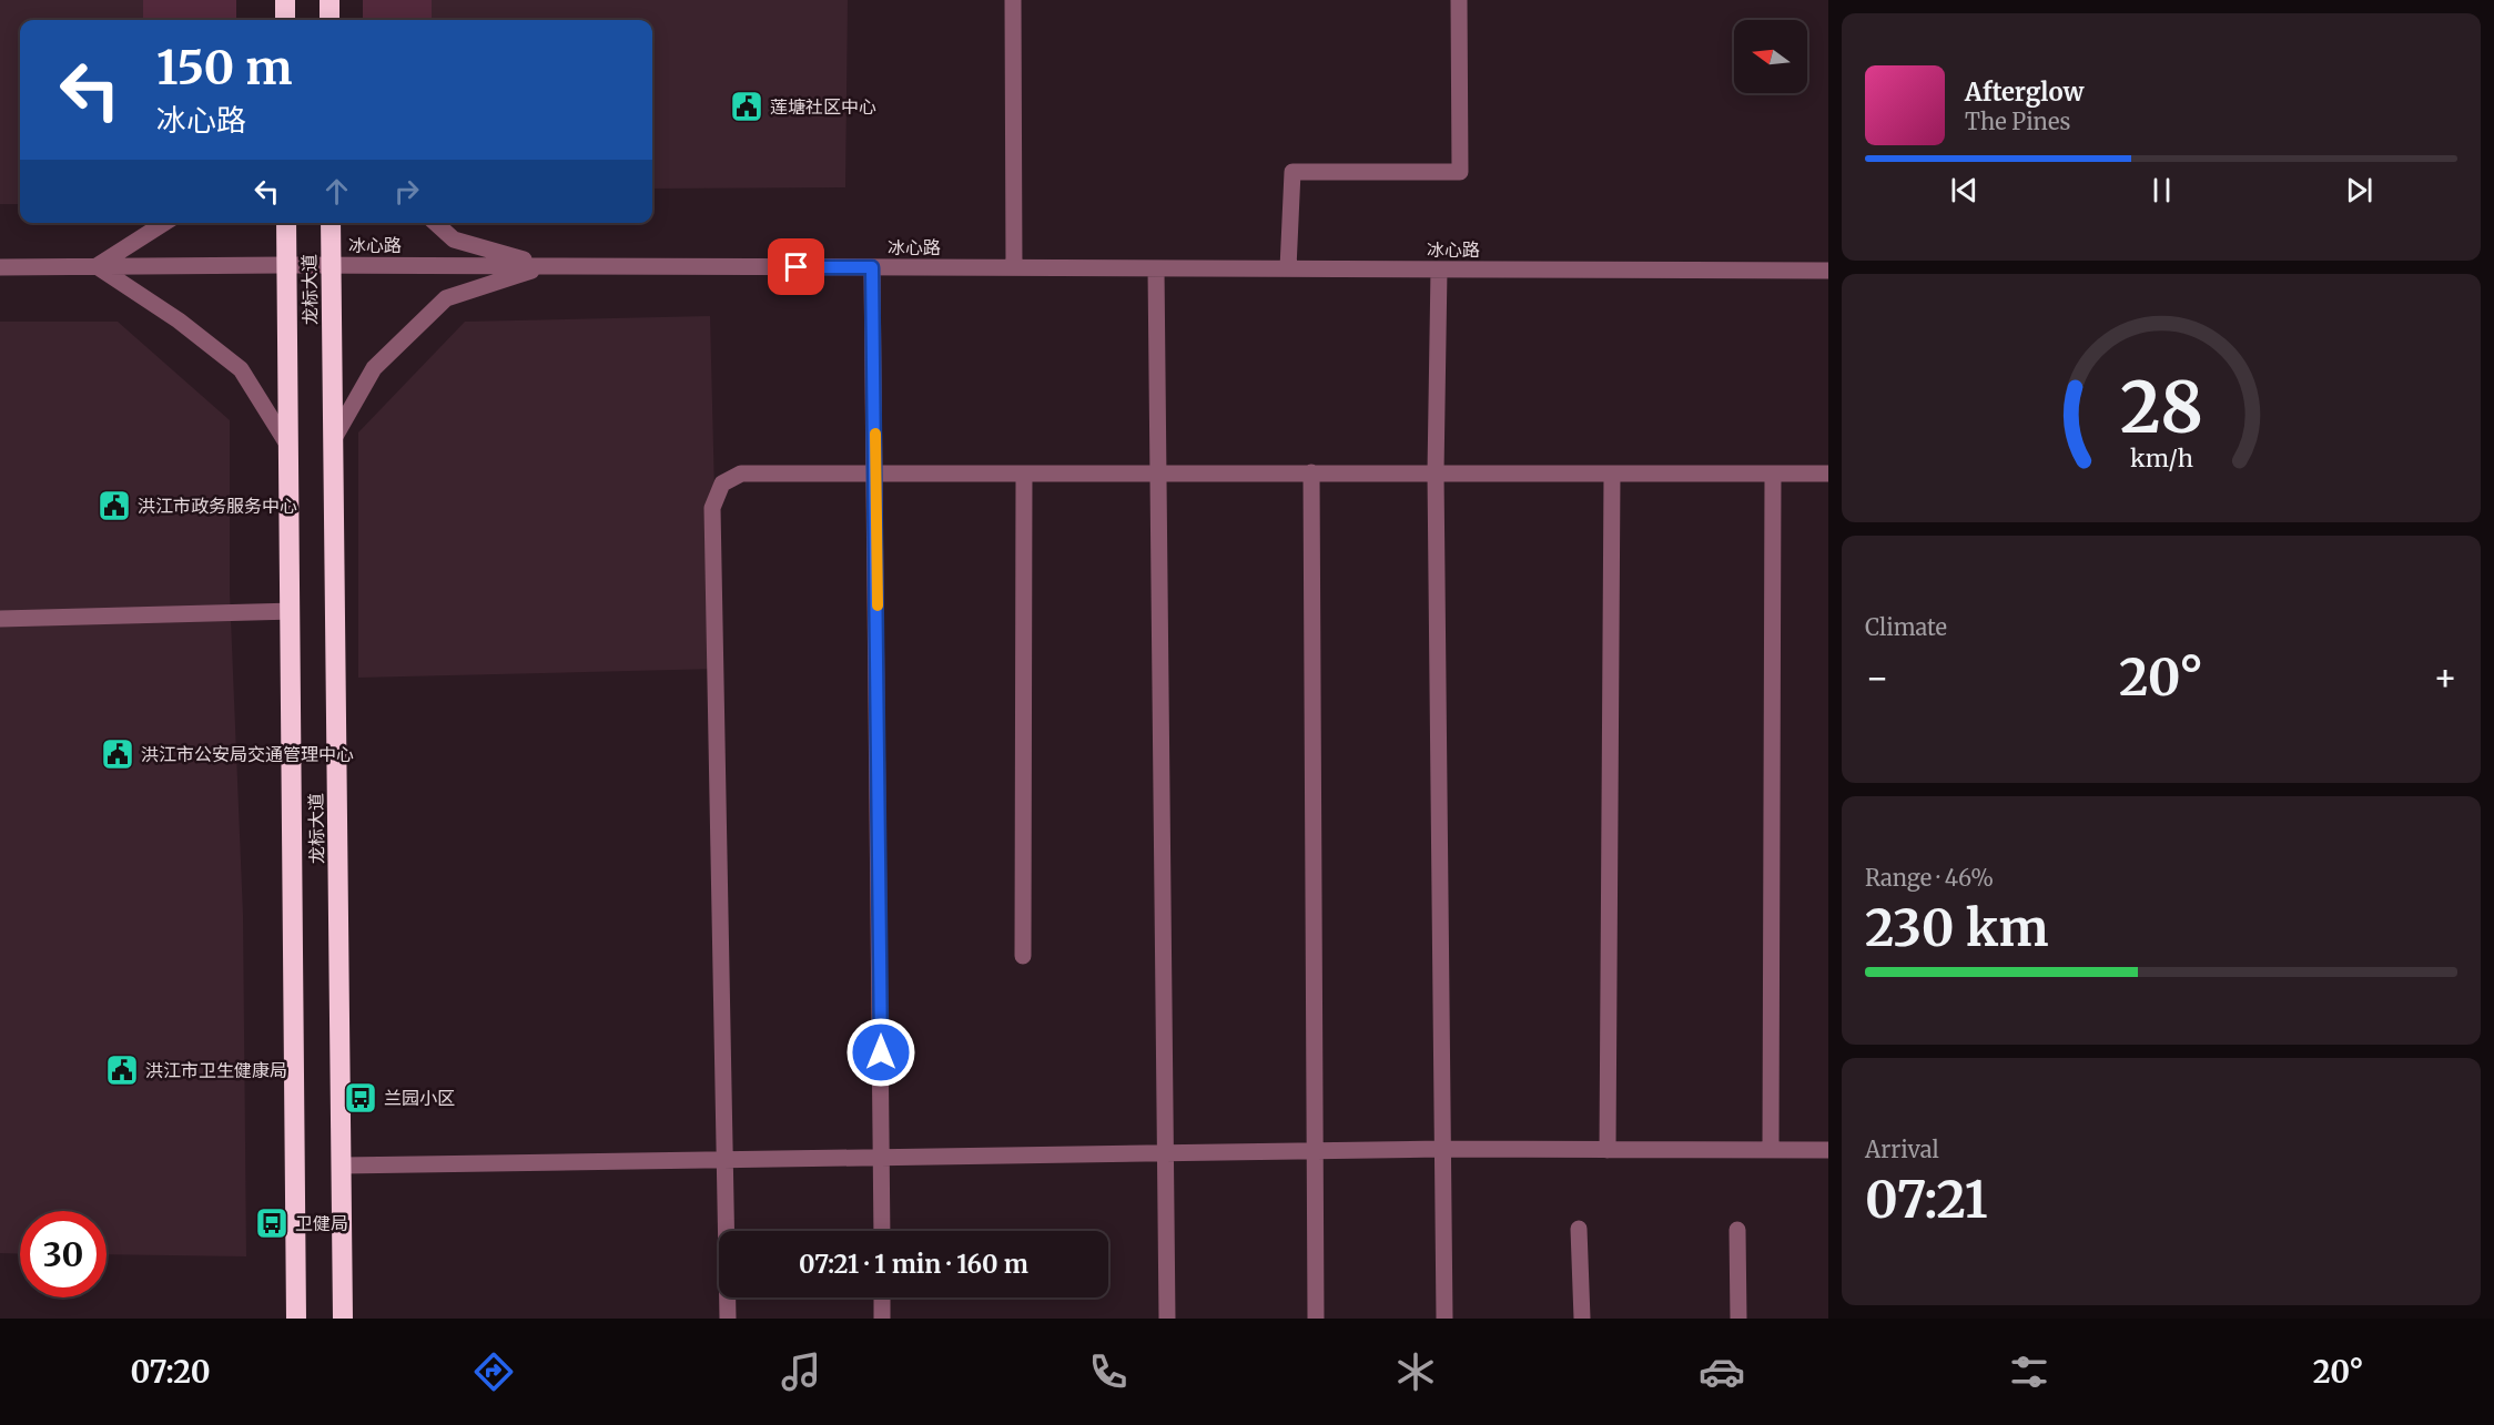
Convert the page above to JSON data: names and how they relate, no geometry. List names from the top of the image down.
{
  "streets": {
    "highway": ["龙标大道"],
    "street": ["冰心路"]
  },
  "crossings": [
    ["冰心路", "龙标大道"]
  ],
  "places": {
    "public building": [
      "莲塘社区中心",
      "洪江市政务服务中心",
      "洪江市公安局交通管理中心",
      "洪江市卫生健康局"
    ],
    "bus stop": ["兰园小区", "卫健局"]
  },
  "north": "left",
  "page": {
    "turn": ["150 m", "冰心路"],
    "song": ["Afterglow", "The Pines"],
    "tile": [
      "Climate",
      ["Range · 46%", "230 km"],
      ["Arrival", "07:21"]
    ],
    "heat": ["−", "20°", "+"],
    "limit": "30",
    "trip": "07:21 · 1 min · 160 m",
    "tabs": ["07:20", "20°"],
    "gauge": ["28", "km/h"]
  }
}
